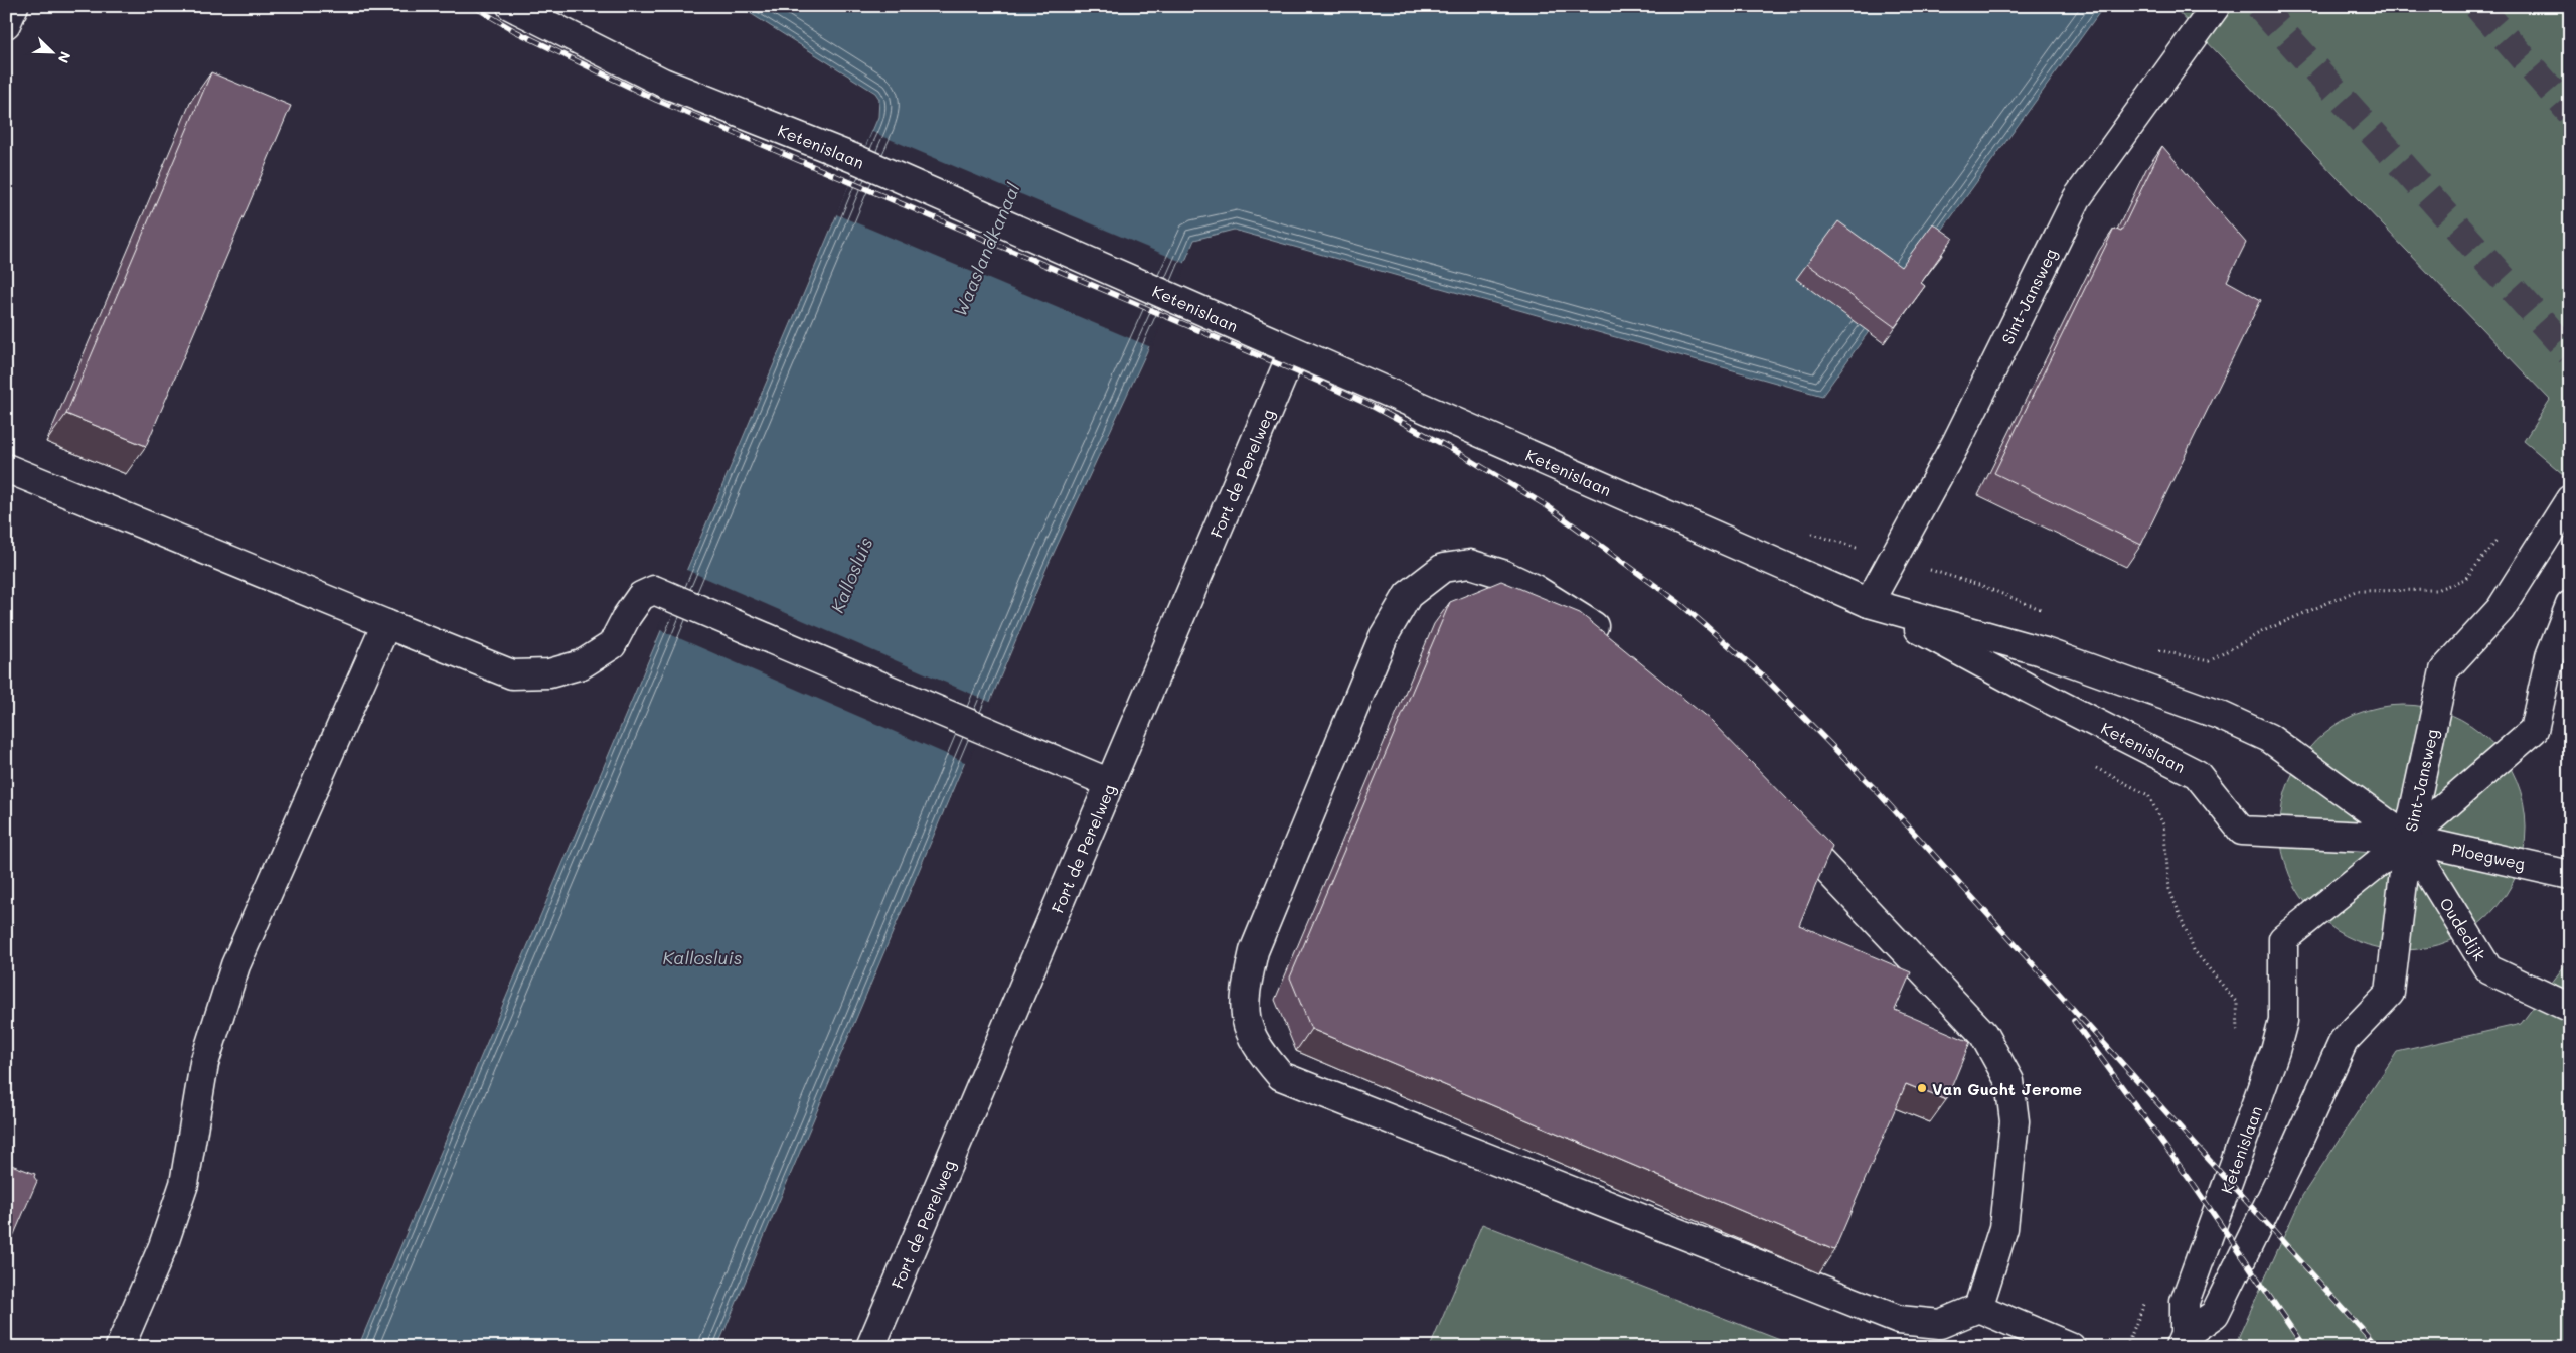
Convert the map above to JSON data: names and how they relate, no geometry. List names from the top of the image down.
{
  "streets": {
    "main road": [
      "Ketenislaan",
      "Sint-Jansweg",
      "Fort de Perelweg",
      "Ploegweg",
      "Oudedijk"
    ]
  },
  "crossings": [
    ["Ketenislaan", "Sint-Jansweg"],
    ["Ketenislaan", "Fort de Perelweg"],
    ["Ketenislaan", "Ploegweg"],
    ["Ketenislaan", "Oudedijk"],
    ["Sint-Jansweg", "Ploegweg"],
    ["Sint-Jansweg", "Oudedijk"],
    ["Ploegweg", "Oudedijk"]
  ],
  "water": ["Waaslandkanaal", "Kallosluis"],
  "places": ["Van Gucht Jerome"],
  "north": "bottom right"
}
